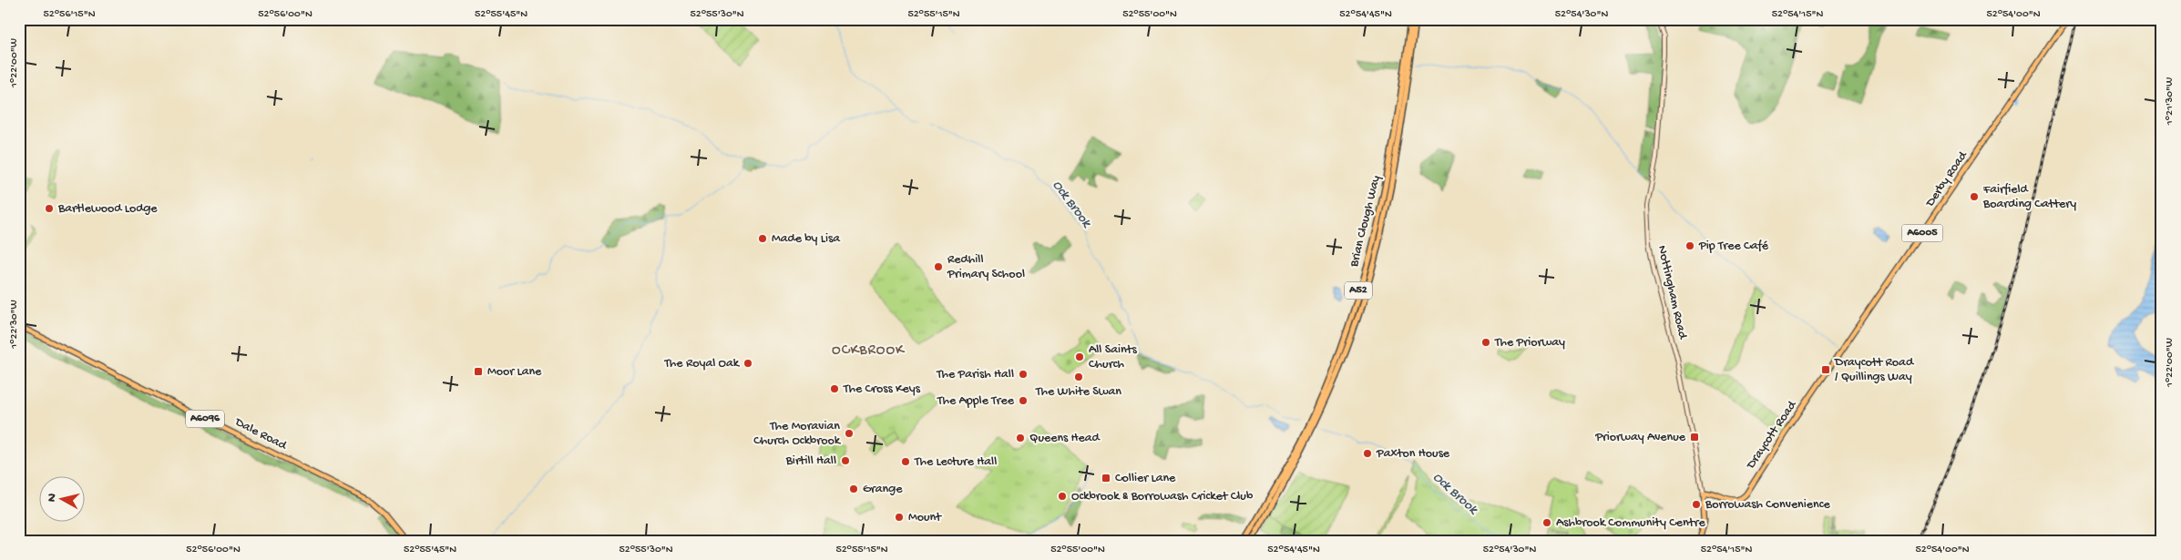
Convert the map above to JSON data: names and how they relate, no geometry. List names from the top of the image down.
{
  "streets": {
    "highway": ["Brian Clough Way", "A52"],
    "main road": [
      "Derby Road",
      "A6005",
      "Nottingham Road",
      "A6096",
      "Dale Road",
      "Draycott Road"
    ]
  },
  "crossings": [
    ["Derby Road", "Draycott Road"],
    ["Nottingham Road", "Draycott Road"]
  ],
  "districts": ["OCKBROOK"],
  "water": ["Ock Brook"],
  "places": {
    "other": [
      "Fairfield Boarding Cattery",
      "Bartlewood Lodge",
      "Made by Lisa",
      "Pip Tree Café",
      "Redhill Primary School",
      "The Priorway",
      "All Saints Church",
      "The Royal Oak",
      "The Parish Hall",
      "The White Swan",
      "The Cross Keys",
      "The Apple Tree",
      "The Moravian Church Ockbrook",
      "Queens Head",
      "Paxton House",
      "Birtill Hall",
      "The Lecture Hall",
      "Grange",
      "Ockbrook & Borrowash Cricket Club",
      "Borrowash Convenience",
      "Mount",
      "Ashbrook Community Centre"
    ],
    "transit": [
      "Draycott Road / Quillings Way",
      "Moor Lane",
      "Priorway Avenue",
      "Collier Lane"
    ]
  },
  "north": "left",
  "coordinates": [
    "52°56'15\"N",
    "52°56'00\"N",
    "52°55'45\"N",
    "52°55'30\"N",
    "52°55'15\"N",
    "52°55'00\"N",
    "52°54'45\"N",
    "52°54'30\"N",
    "52°54'15\"N",
    "52°54'00\"N",
    "1°22'00\"W",
    "1°21'30\"W",
    "1°22'30\"W"
  ]
}
